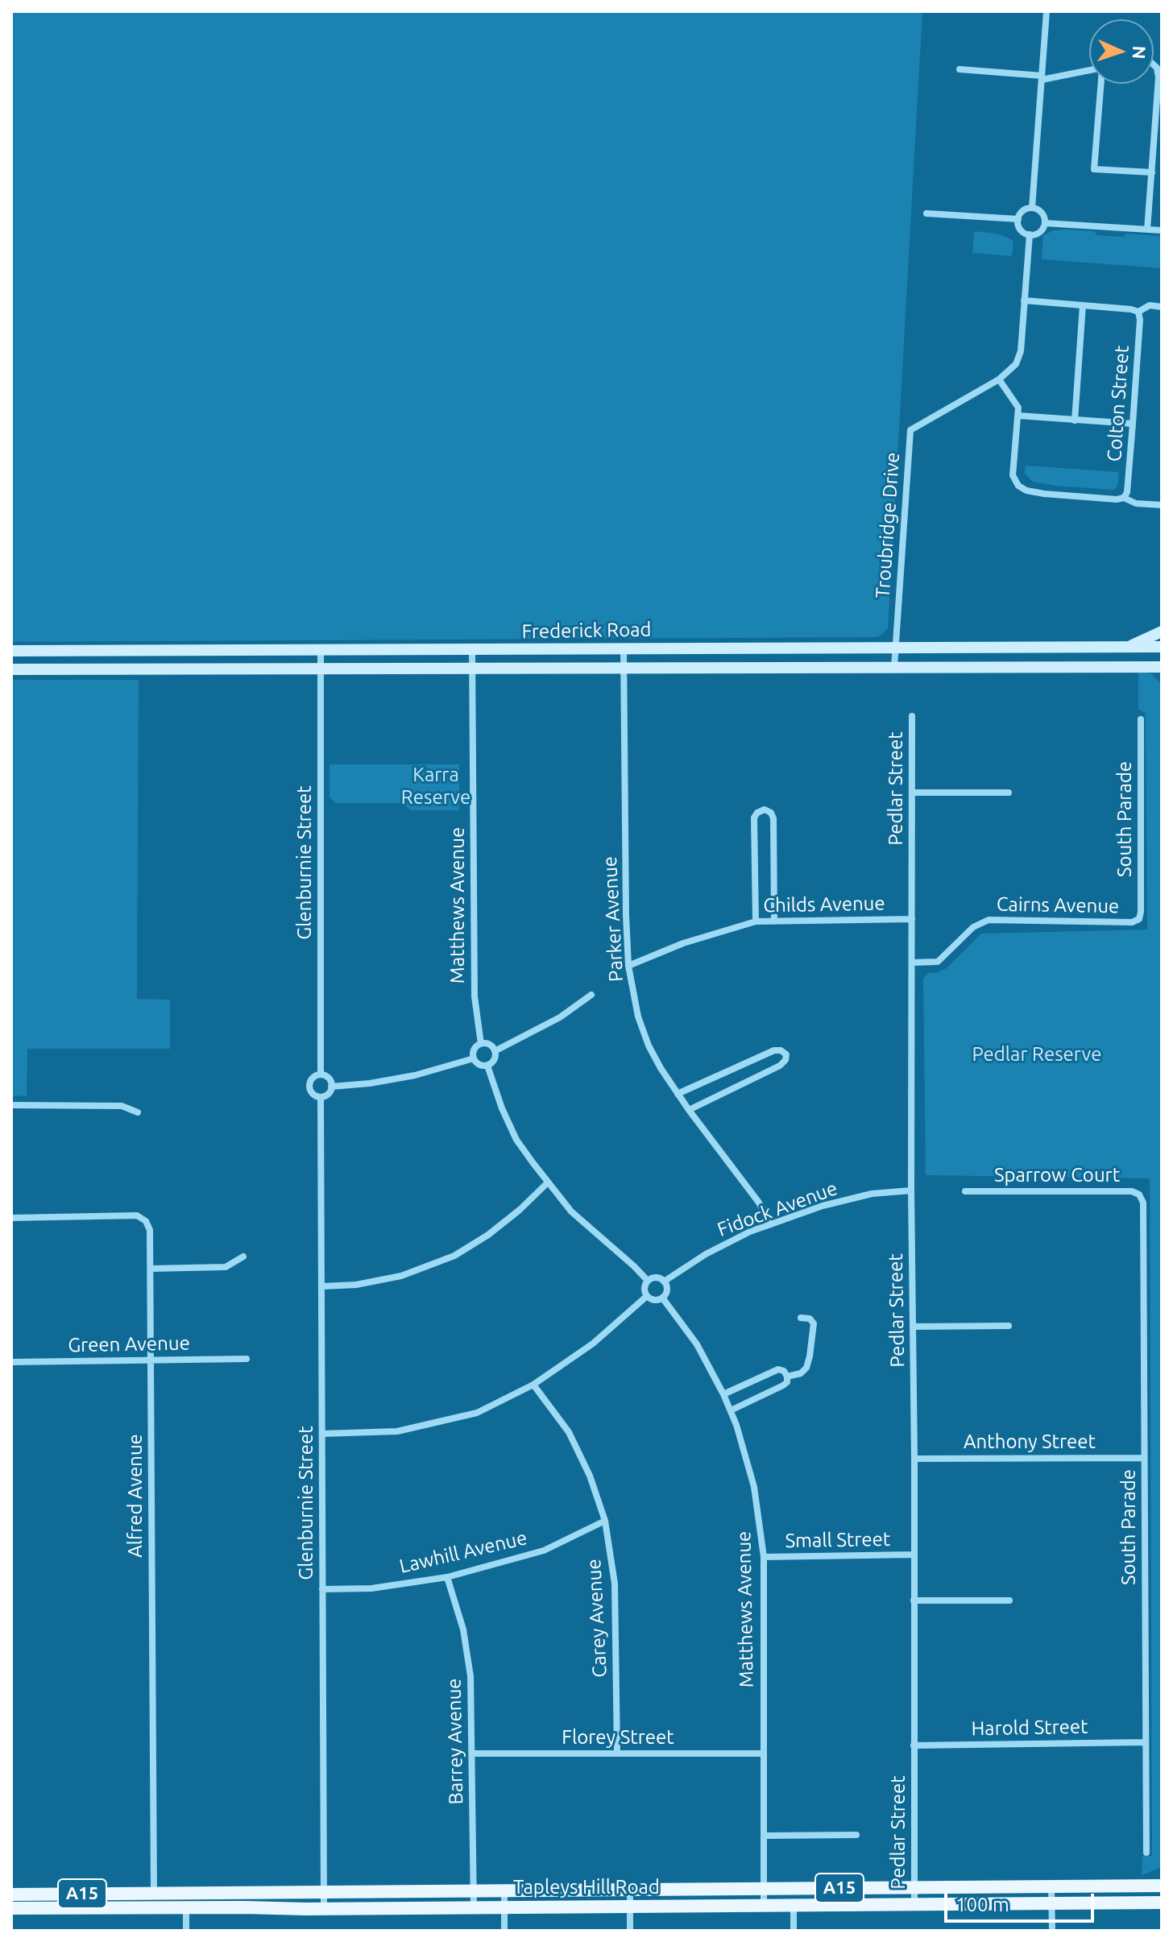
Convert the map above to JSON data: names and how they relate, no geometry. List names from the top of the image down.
{
  "streets": {
    "main road": ["Frederick Road", "Tapleys Hill Road", "A15"],
    "street": [
      "Colton Street",
      "Troubridge Drive",
      "Pedlar Street",
      "South Parade",
      "Glenburnie Street",
      "Childs Avenue",
      "Matthews Avenue",
      "Cairns Avenue",
      "Parker Avenue",
      "Sparrow Court",
      "Fidock Avenue",
      "Green Avenue",
      "Anthony Street",
      "Alfred Avenue",
      "Small Street",
      "Lawhill Avenue",
      "Carey Avenue",
      "Harold Street",
      "Florey Street",
      "Barrey Avenue"
    ]
  },
  "crossings": [
    ["Troubridge Drive", "Frederick Road"],
    ["Frederick Road", "Glenburnie Street"],
    ["Frederick Road", "Matthews Avenue"],
    ["Frederick Road", "Parker Avenue"],
    ["Pedlar Street", "Childs Avenue"],
    ["Pedlar Street", "Cairns Avenue"],
    ["Pedlar Street", "Fidock Avenue"],
    ["Pedlar Street", "Anthony Street"],
    ["Pedlar Street", "Small Street"],
    ["Pedlar Street", "Harold Street"],
    ["Pedlar Street", "Tapleys Hill Road"],
    ["South Parade", "Cairns Avenue"],
    ["South Parade", "Sparrow Court"],
    ["South Parade", "Anthony Street"],
    ["South Parade", "Harold Street"],
    ["Glenburnie Street", "Lawhill Avenue"],
    ["Glenburnie Street", "Tapleys Hill Road"],
    ["Childs Avenue", "Parker Avenue"],
    ["Matthews Avenue", "Fidock Avenue"],
    ["Matthews Avenue", "Small Street"],
    ["Matthews Avenue", "Florey Street"],
    ["Matthews Avenue", "Tapleys Hill Road"],
    ["Parker Avenue", "Fidock Avenue"],
    ["Green Avenue", "Alfred Avenue"],
    ["Alfred Avenue", "Tapleys Hill Road"],
    ["Lawhill Avenue", "Carey Avenue"],
    ["Lawhill Avenue", "Barrey Avenue"],
    ["Carey Avenue", "Florey Street"],
    ["Florey Street", "Barrey Avenue"],
    ["Barrey Avenue", "Tapleys Hill Road"]
  ],
  "parks": ["Karra Reserve", "Pedlar Reserve"],
  "scale_bar": "100 m",
  "north": "right"
}
